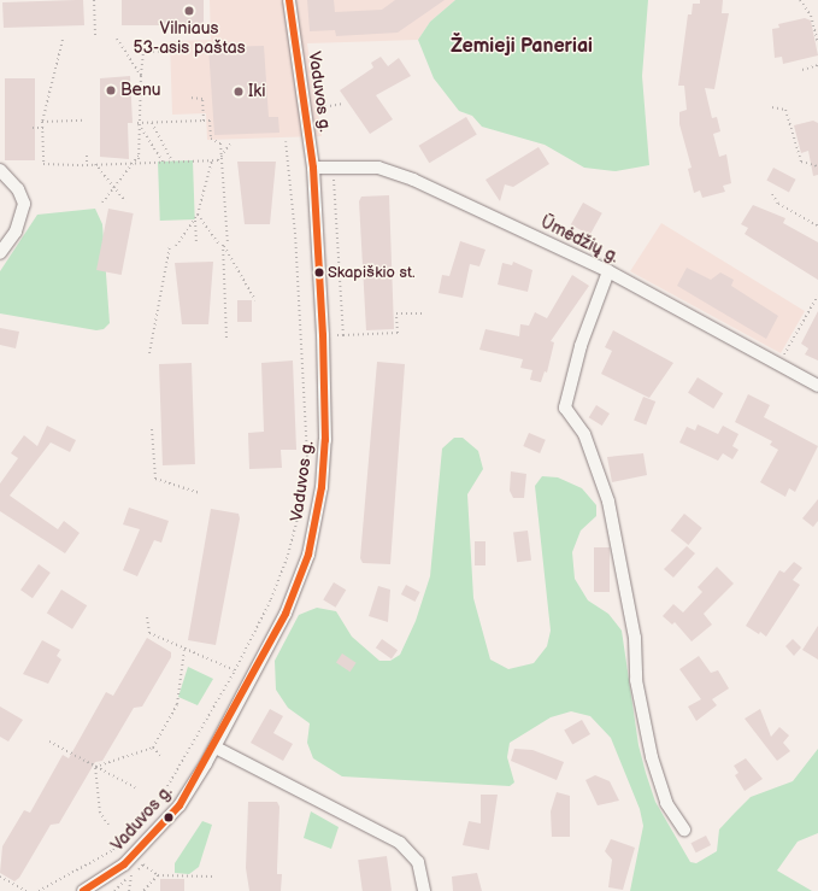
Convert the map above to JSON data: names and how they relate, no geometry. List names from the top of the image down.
{
  "streets": {
    "street": ["Vaduvos g.", "Ūmėdžių g."]
  },
  "crossings": [
    ["Vaduvos g.", "Ūmėdžių g."]
  ],
  "districts": ["Žemieji Paneriai"],
  "places": [
    "Vilniaus 53-asis paštas",
    "Benu",
    "Iki",
    "Skapiškio st."
  ]
}
